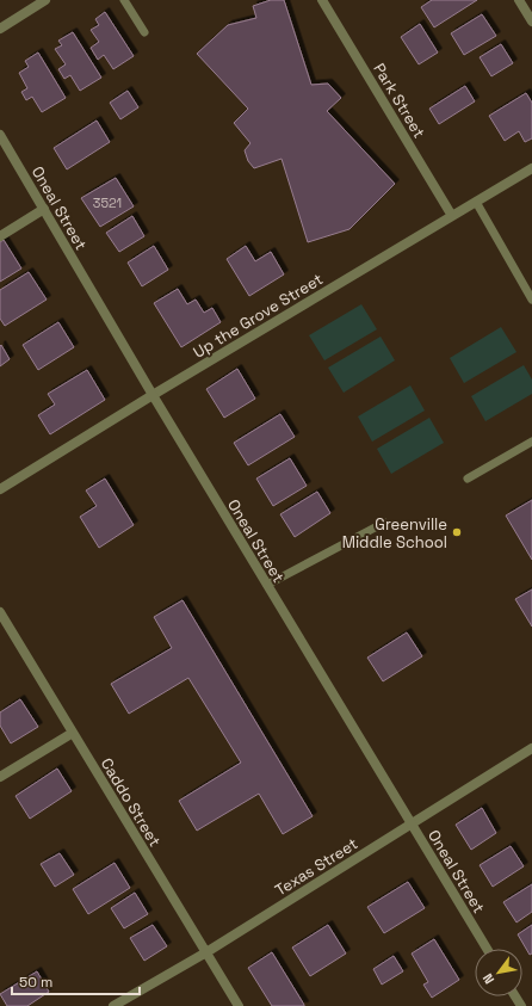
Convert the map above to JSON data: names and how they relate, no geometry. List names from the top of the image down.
{
  "streets": {
    "street": [
      "Park Street",
      "Oneal Street",
      "Up the Grove Street",
      "Caddo Street",
      "Texas Street"
    ]
  },
  "crossings": [
    ["Park Street", "Up the Grove Street"],
    ["Oneal Street", "Up the Grove Street"],
    ["Oneal Street", "Texas Street"],
    ["Caddo Street", "Texas Street"]
  ],
  "places": ["Greenville Middle School"],
  "house_numbers": ["3521"],
  "scale_bar": "50 m",
  "north": "bottom left"
}
